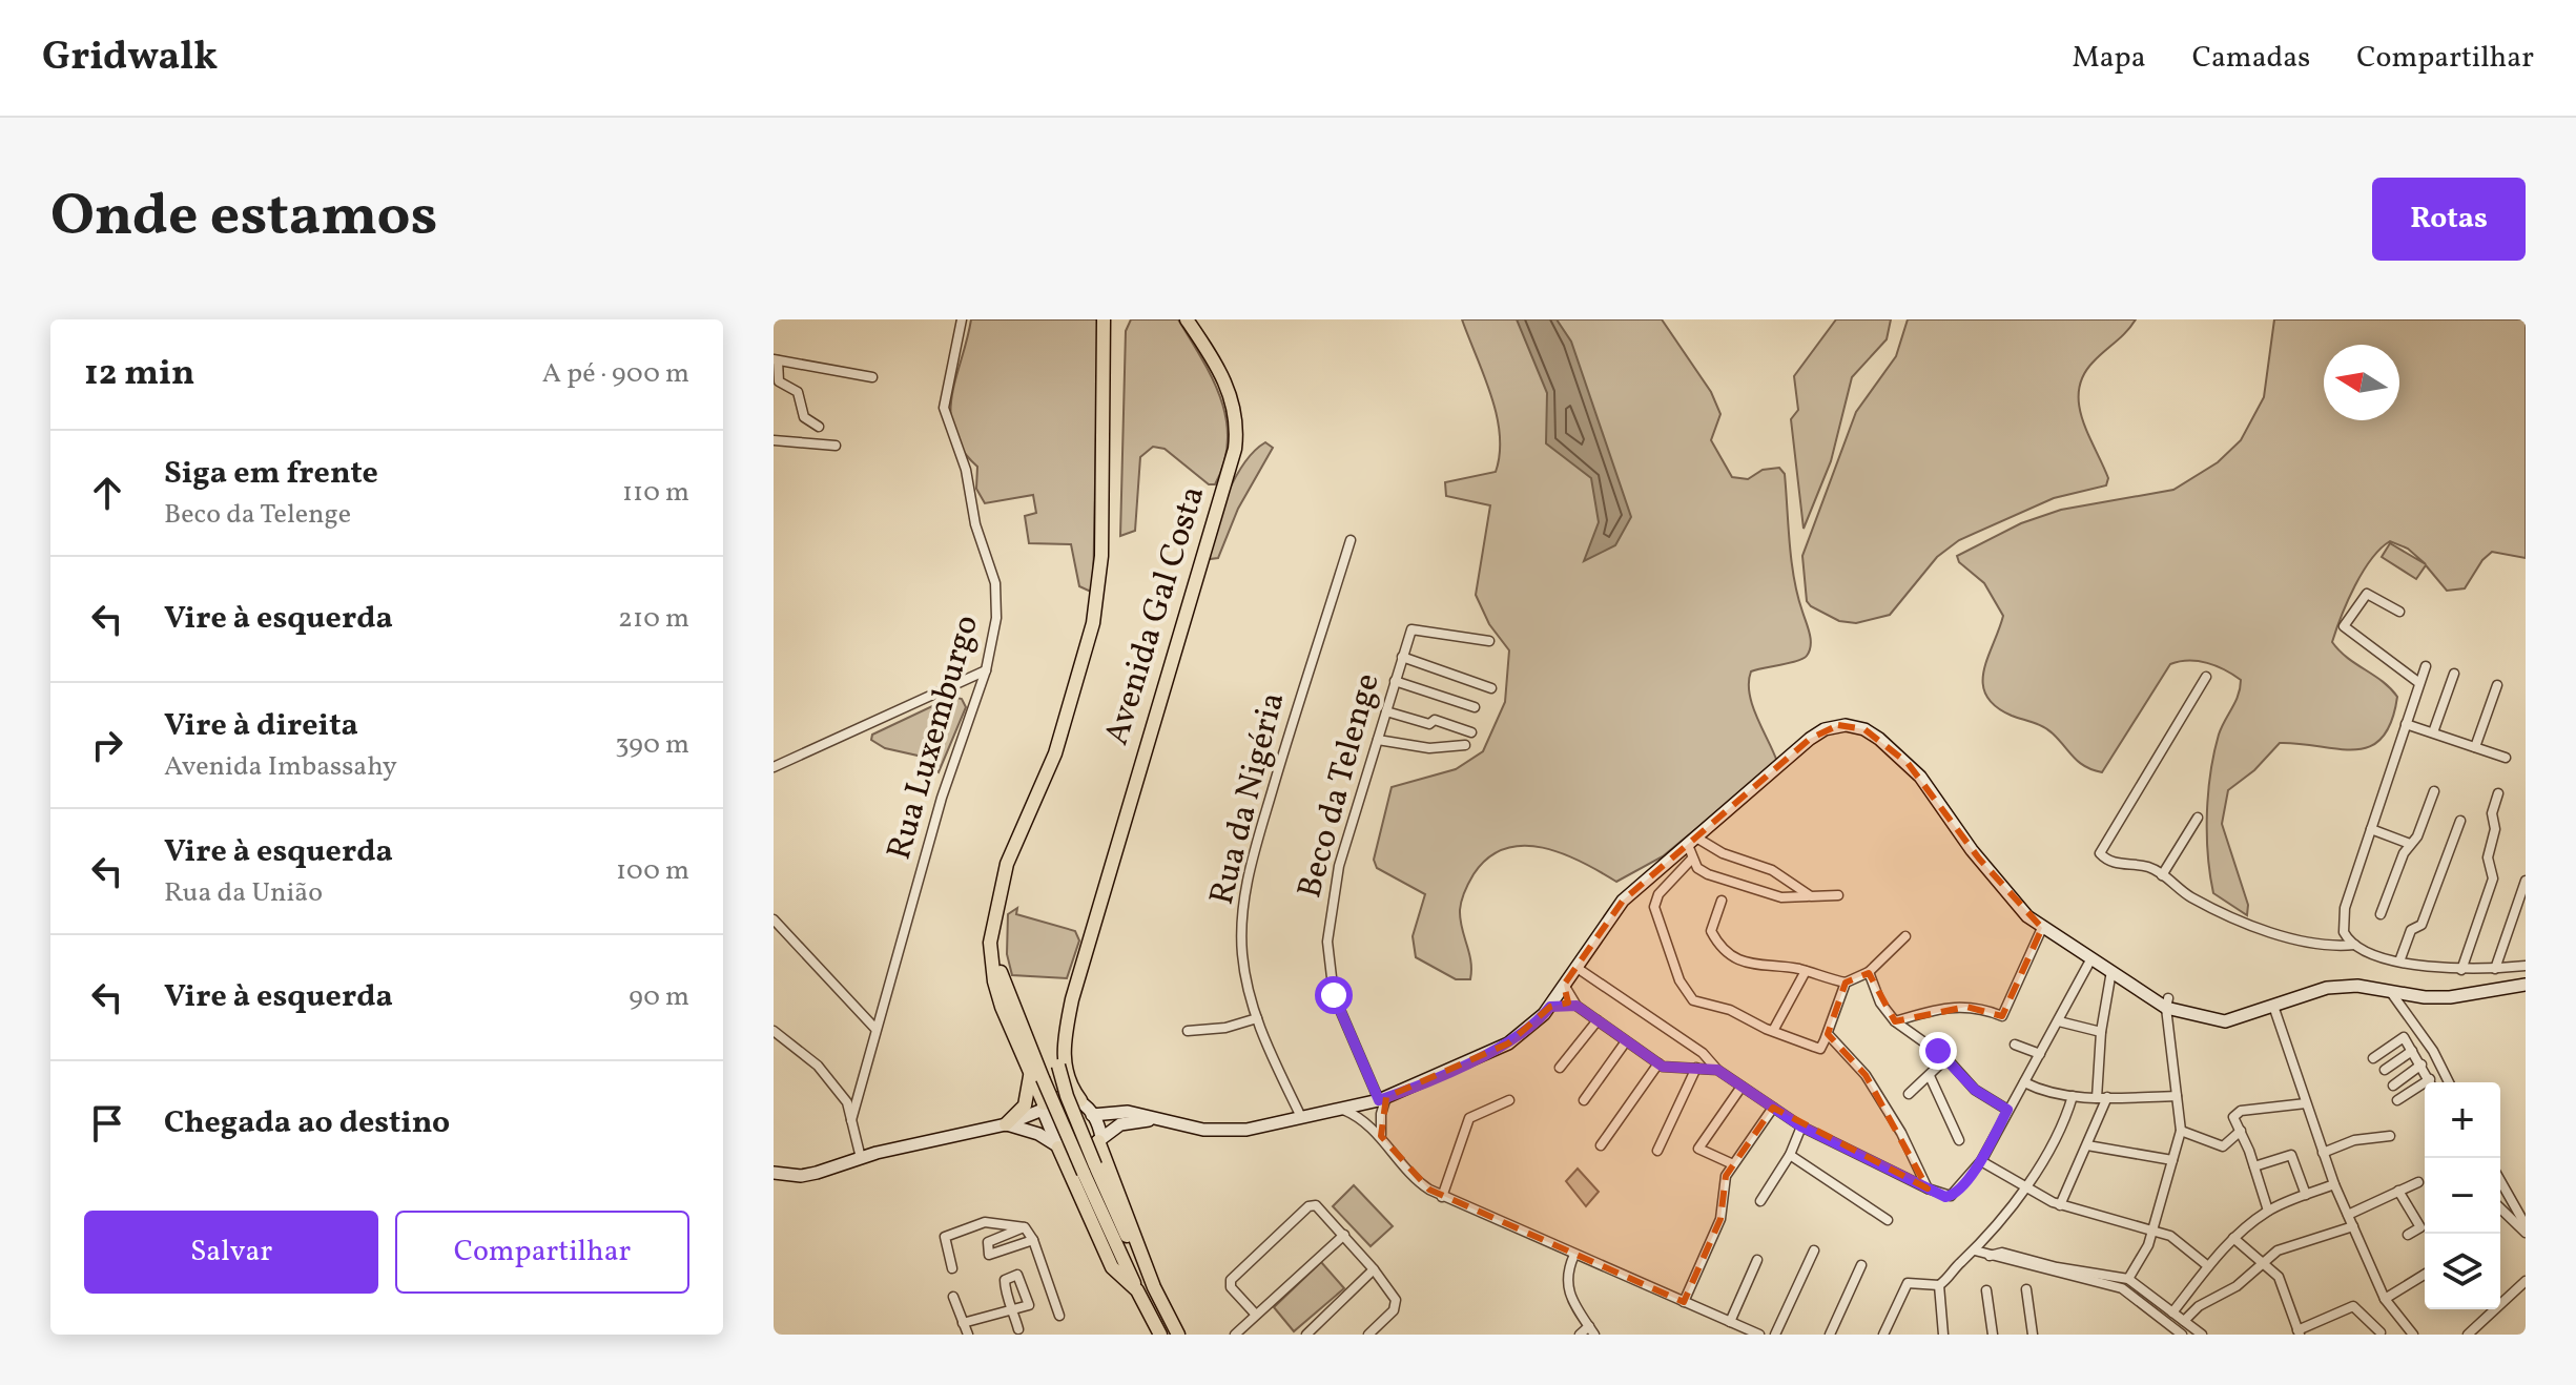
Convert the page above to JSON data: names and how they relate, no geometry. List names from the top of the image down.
{
  "streets": {
    "main road": ["Avenida Gal Costa"],
    "street": ["Rua Luxemburgo", "Beco da Telenge", "Rua da Nigéria"]
  },
  "north": "left",
  "page": {
    "header": "Gridwalk",
    "nav": ["Mapa", "Camadas", "Compartilhar"],
    "title": "Onde estamos",
    "buttons": [
      "Rotas",
      ["Salvar", "Compartilhar"]
    ],
    "heading": ["12 min", "A pé · 900 m"],
    "list": [
      ["Siga em frente", "Beco da Telenge", "110 m"],
      ["Vire à esquerda", "210 m"],
      ["Vire à direita", "Avenida Imbassahy", "390 m"],
      ["Vire à esquerda", "Rua da União", "100 m"],
      ["Vire à esquerda", "90 m"],
      "Chegada ao destino"
    ],
    "map_buttons": ["+", "−"]
  }
}
